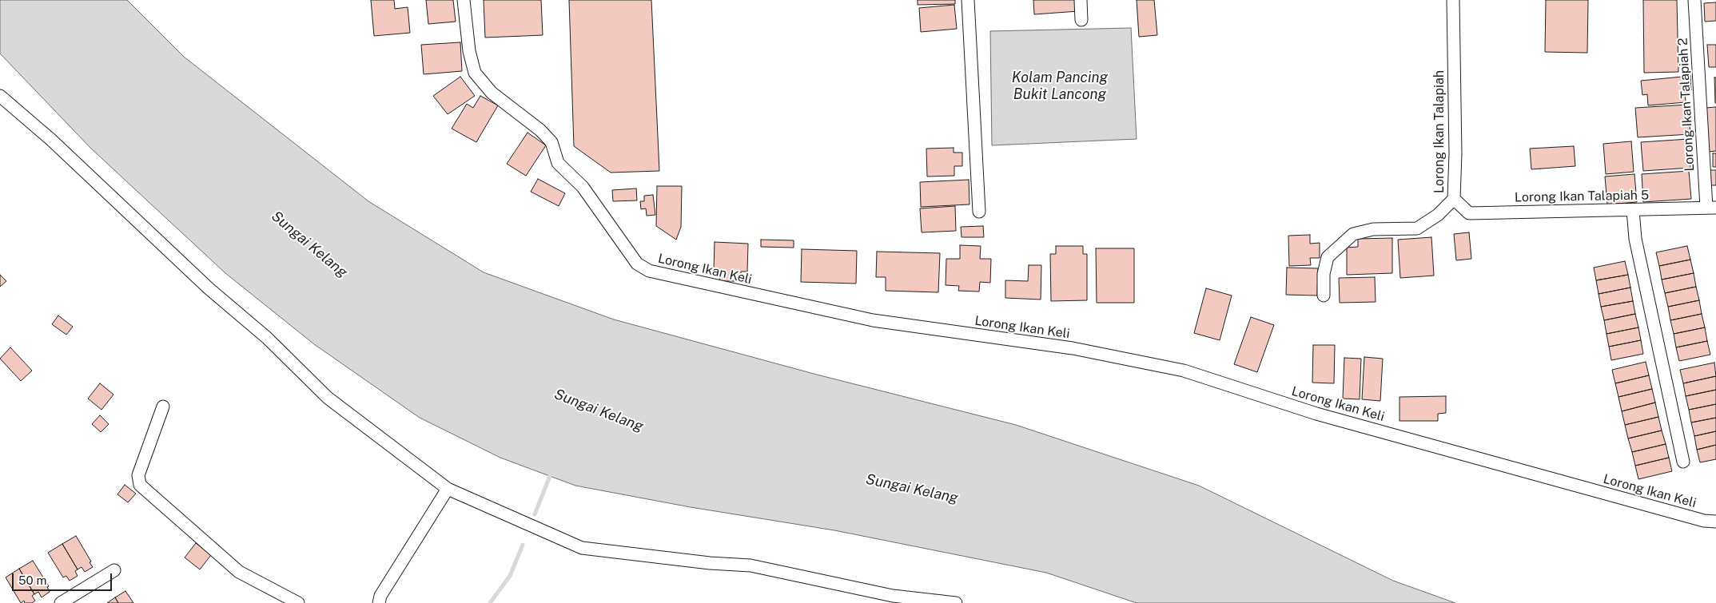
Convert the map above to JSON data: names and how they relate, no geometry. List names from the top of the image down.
{
  "streets": {
    "street": [
      "Lorong Ikan Talapiah 2",
      "Lorong Ikan Talapiah",
      "Lorong Ikan Talapiah 5",
      "Lorong Ikan Keli"
    ]
  },
  "crossings": [
    ["Lorong Ikan Talapiah 2", "Lorong Ikan Talapiah 5"],
    ["Lorong Ikan Talapiah", "Lorong Ikan Talapiah 5"]
  ],
  "water": ["Kolam Pancing Bukit Lancong", "Sungai Kelang"],
  "scale_bar": "50 m"
}
